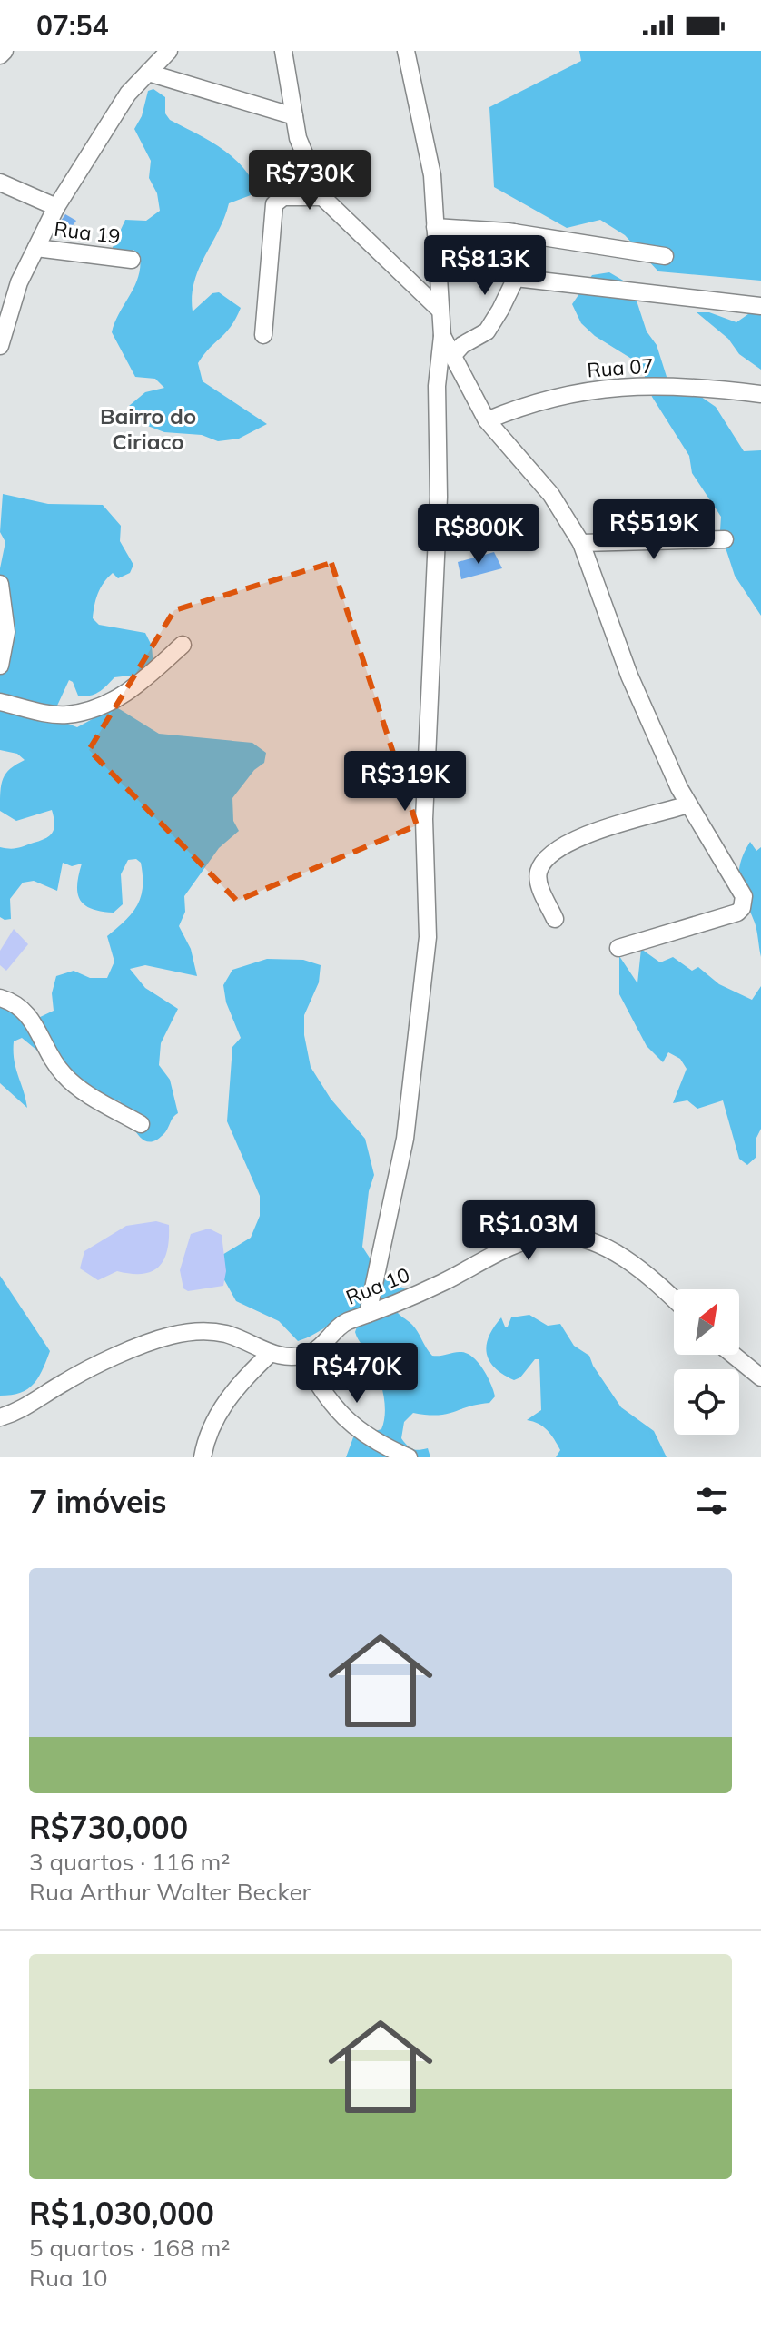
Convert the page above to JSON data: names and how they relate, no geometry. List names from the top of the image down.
{
  "streets": {
    "street": ["Rua 19", "Rua 07", "Rua 10"]
  },
  "districts": ["Bairro do Ciriaco"],
  "north": "top right",
  "page": {
    "status": "07:54",
    "price": [
      "R$730K",
      "R$813K",
      "R$519K",
      "R$800K",
      "R$319K",
      "R$1.03M",
      "R$470K"
    ],
    "heading": "7 imóveis",
    "list": [
      {
        "name": "R$730,000",
        "note": "3 quartos · 116 m² · Rua Arthur Walter Becker"
      },
      {
        "name": "R$1,030,000",
        "note": "5 quartos · 168 m² · Rua 10"
      }
    ]
  }
}
